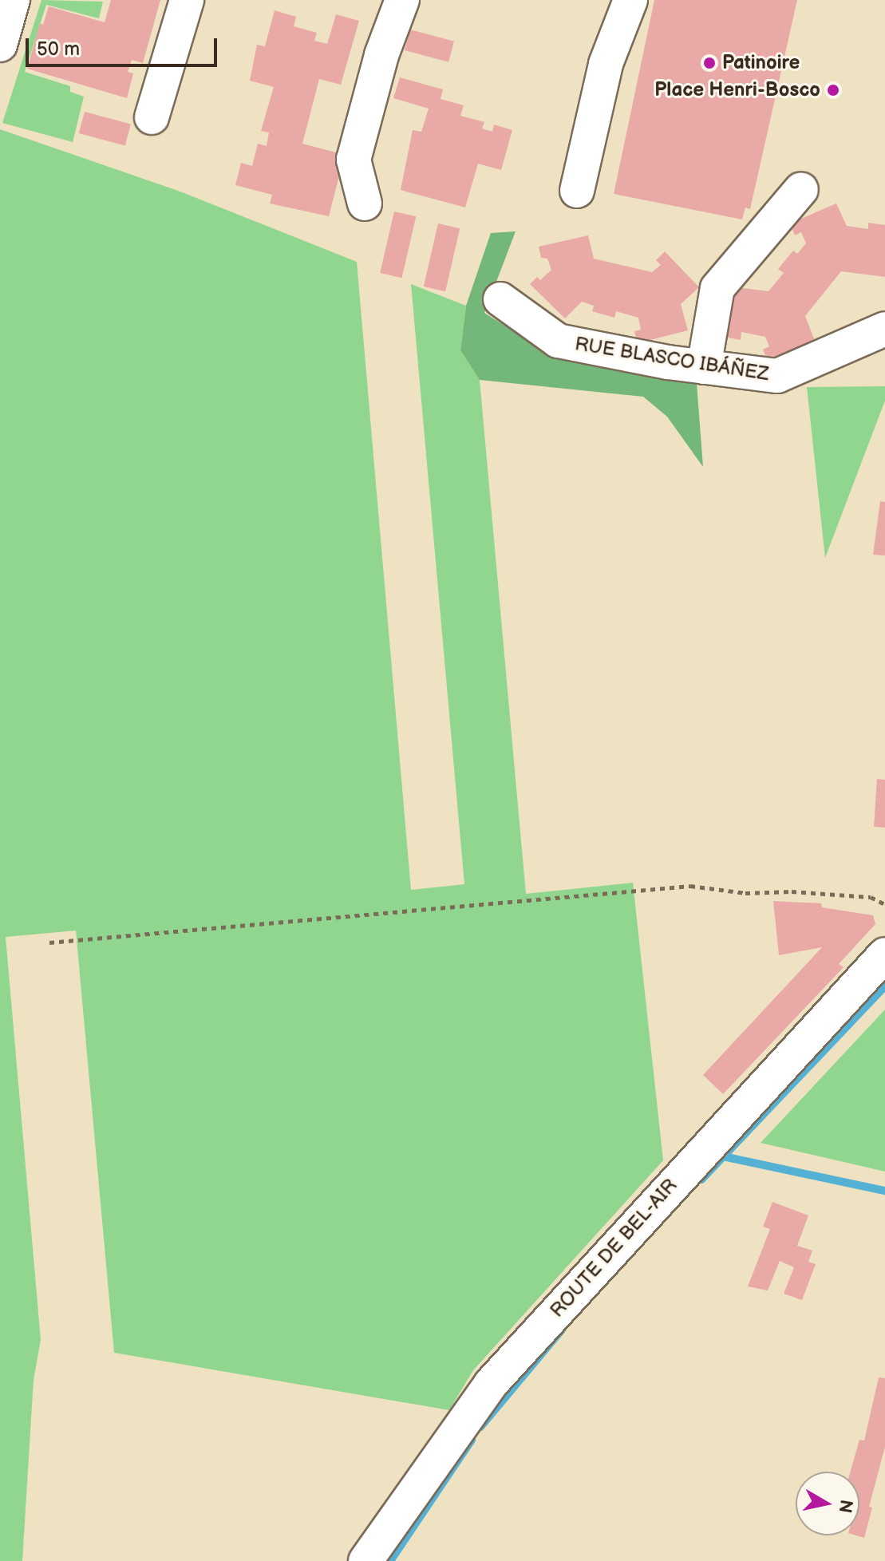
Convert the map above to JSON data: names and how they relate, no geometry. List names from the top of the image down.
{
  "streets": {
    "street": ["RUE BLASCO IBÁÑEZ", "ROUTE DE BEL-AIR"]
  },
  "places": ["Patinoire", "Place Henri-Bosco"],
  "scale_bar": "50 m",
  "north": "right"
}
